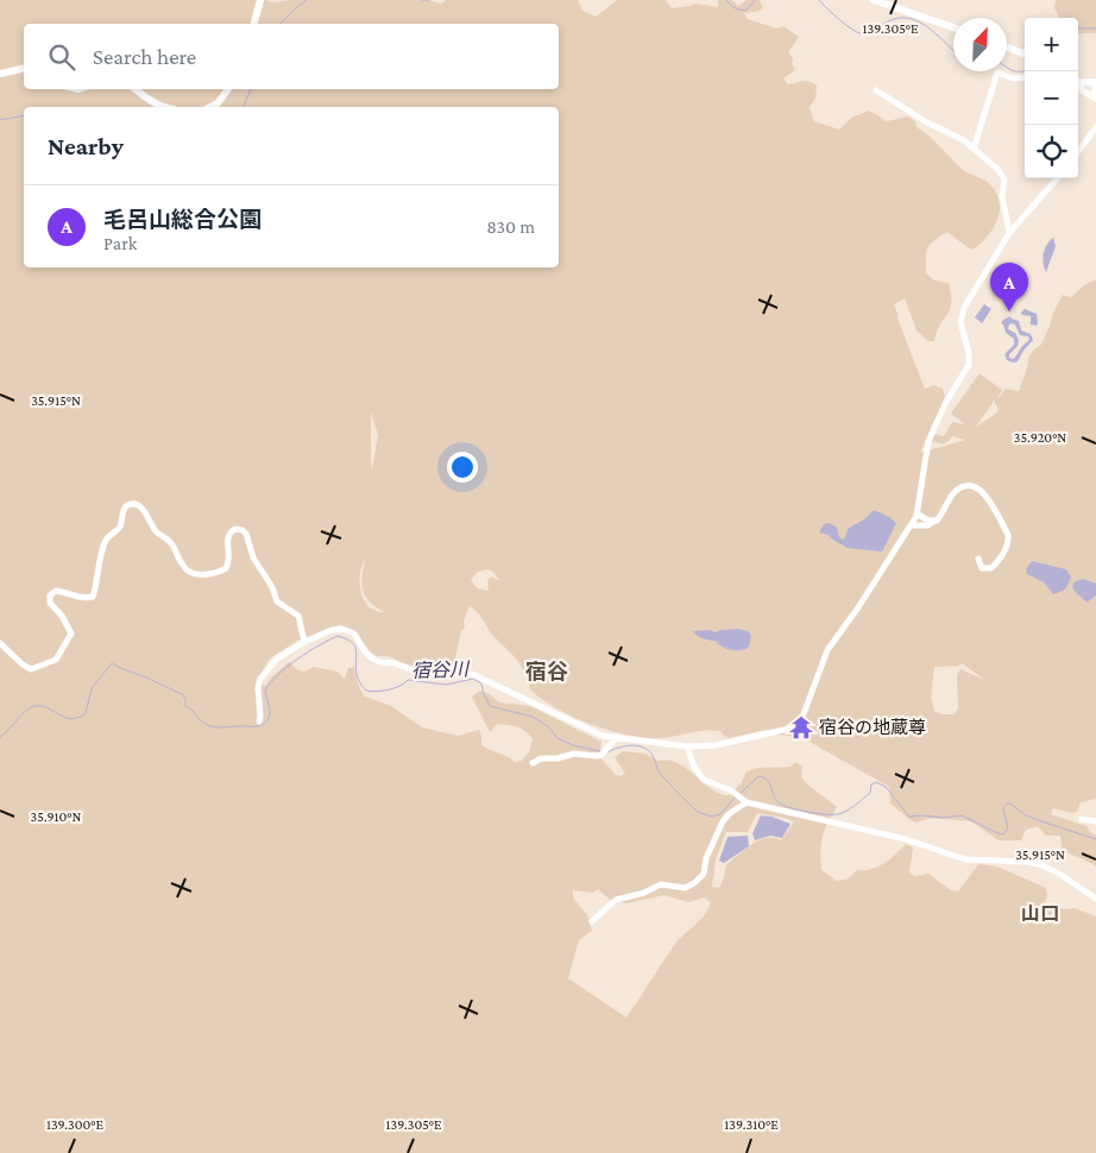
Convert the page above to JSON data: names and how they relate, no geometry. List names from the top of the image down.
{
  "districts": ["宿谷", "山口"],
  "water": ["宿谷川"],
  "places": {
    "temple": ["宿谷の地蔵尊"]
  },
  "north": "top right",
  "page": {
    "map_buttons": ["+", "−"],
    "search": "Search here",
    "heading": "Nearby",
    "list": [
      {
        "mark": "A",
        "name": "毛呂山総合公園",
        "note": "Park",
        "value": "830 m"
      }
    ],
    "pins": "A"
  },
  "coordinates": [
    "139.305°E",
    "35.915°N",
    "35.920°N",
    "35.910°N",
    "139.300°E",
    "139.310°E"
  ]
}
